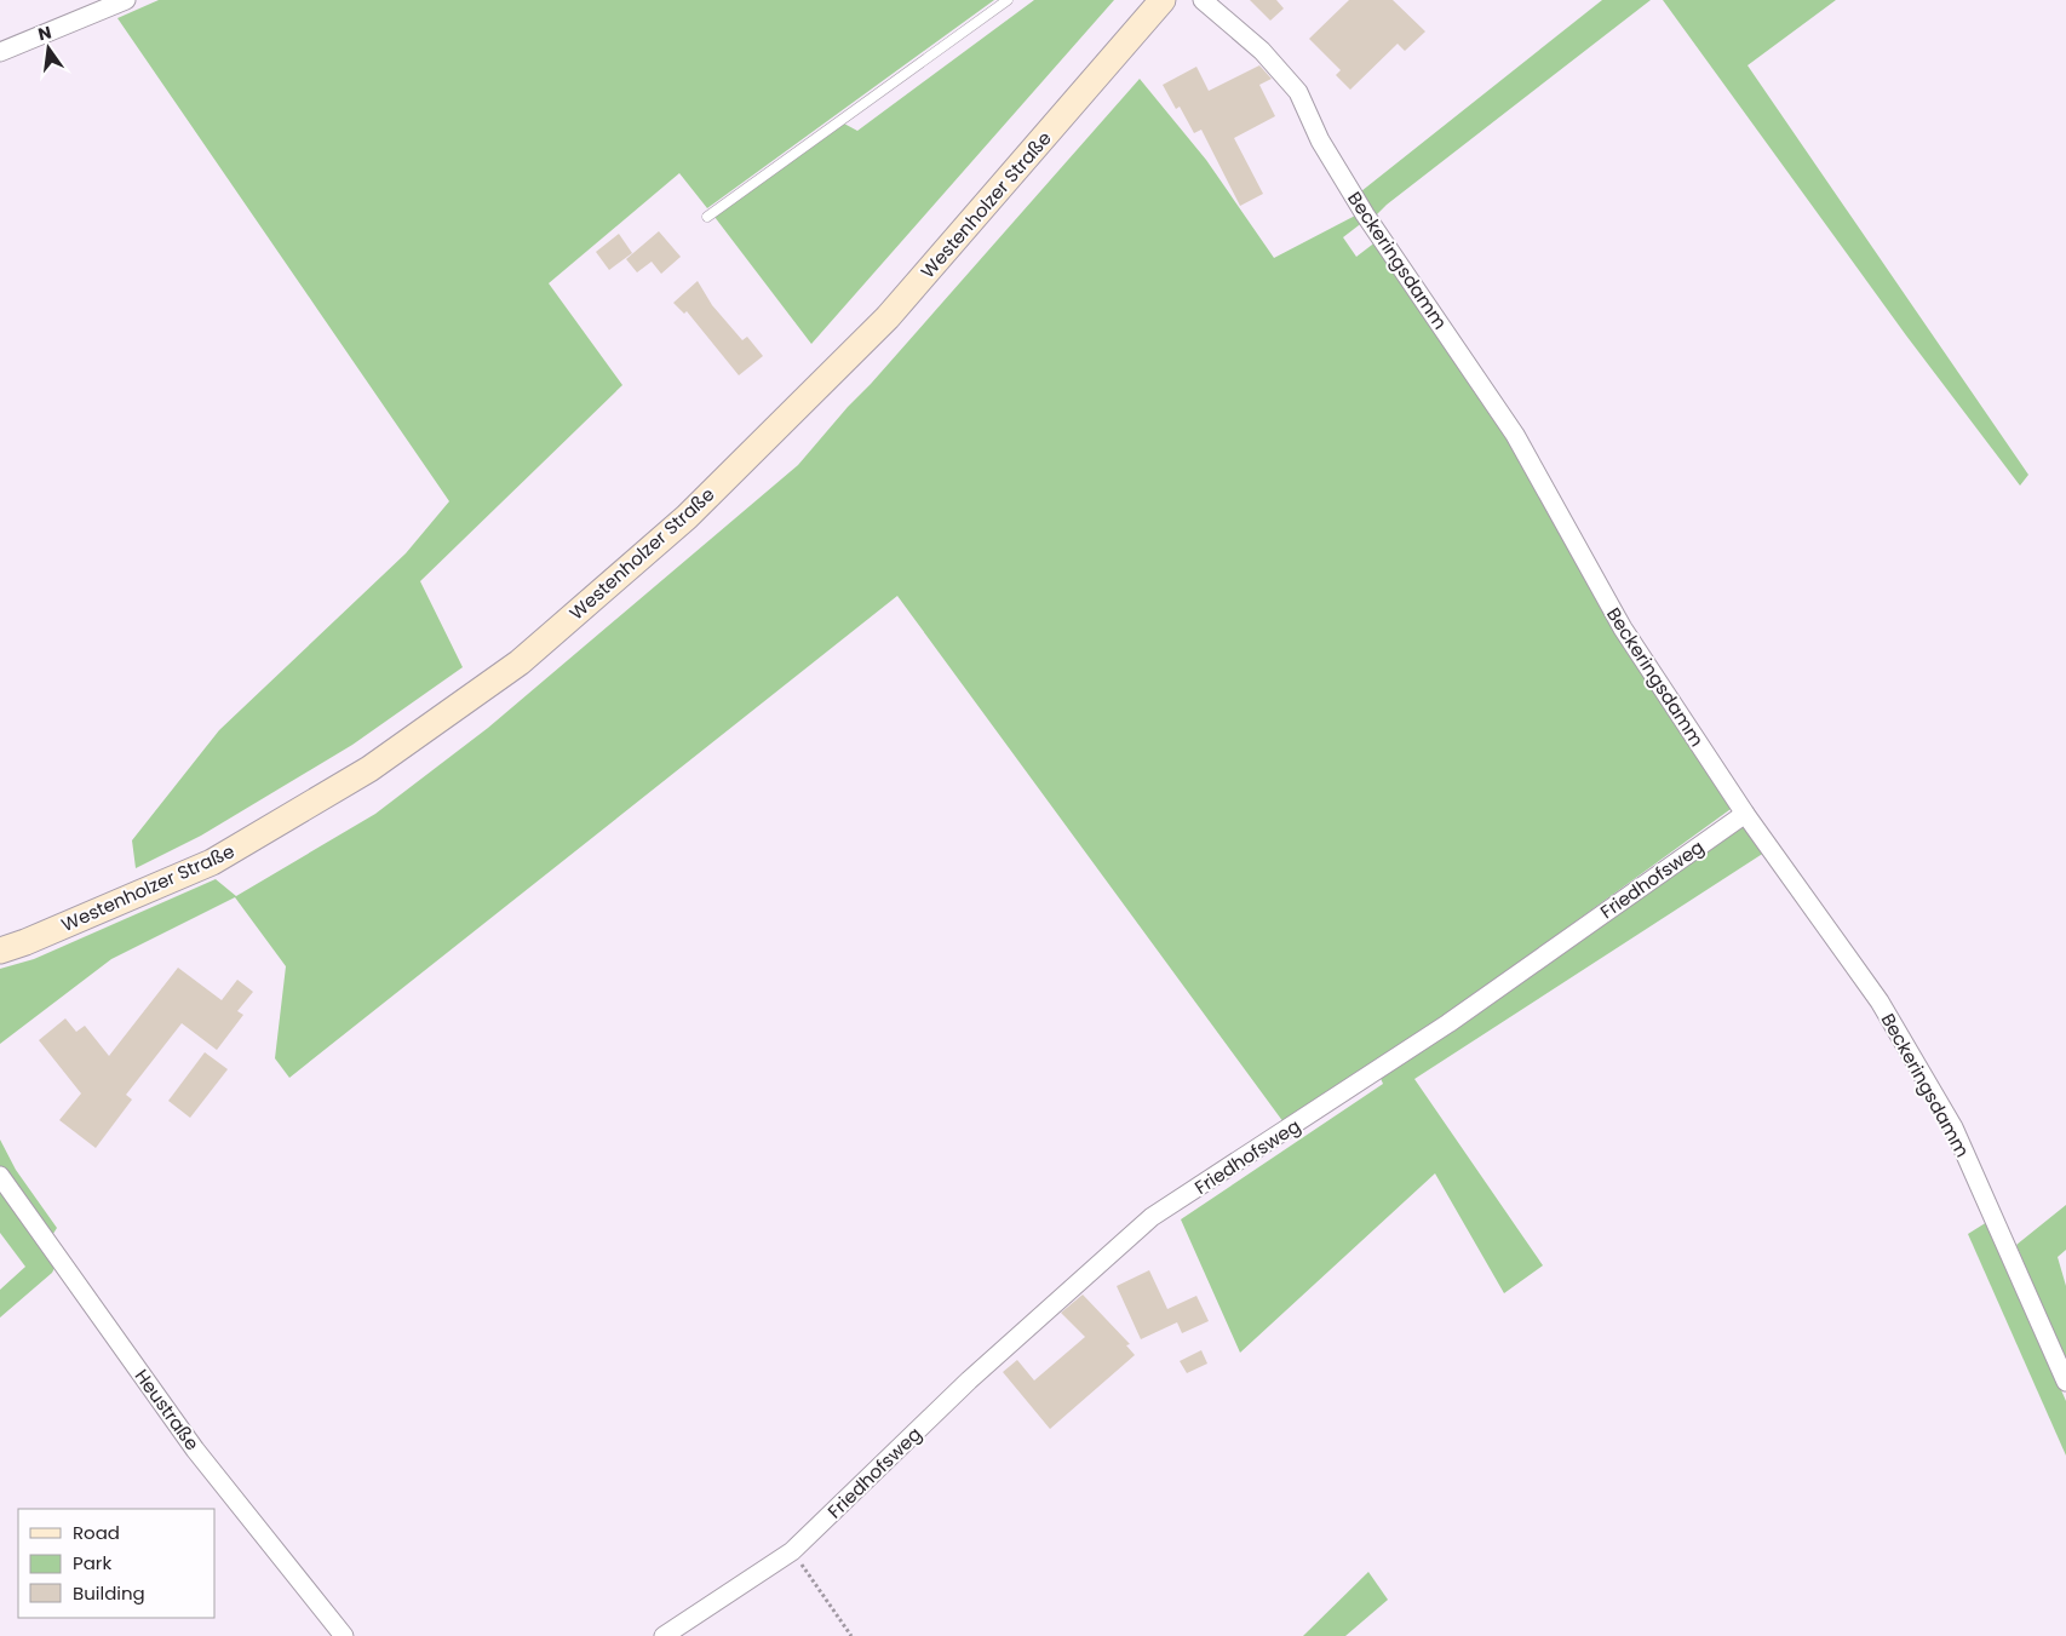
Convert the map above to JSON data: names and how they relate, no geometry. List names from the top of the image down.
{
  "streets": {
    "main road": ["Westenholzer Straße"],
    "street": ["Beckeringsdamm", "Friedhofsweg", "Heustraße"]
  },
  "crossings": [
    ["Beckeringsdamm", "Friedhofsweg"]
  ],
  "legend": ["Road", "Park", "Building"],
  "north": "top"
}
